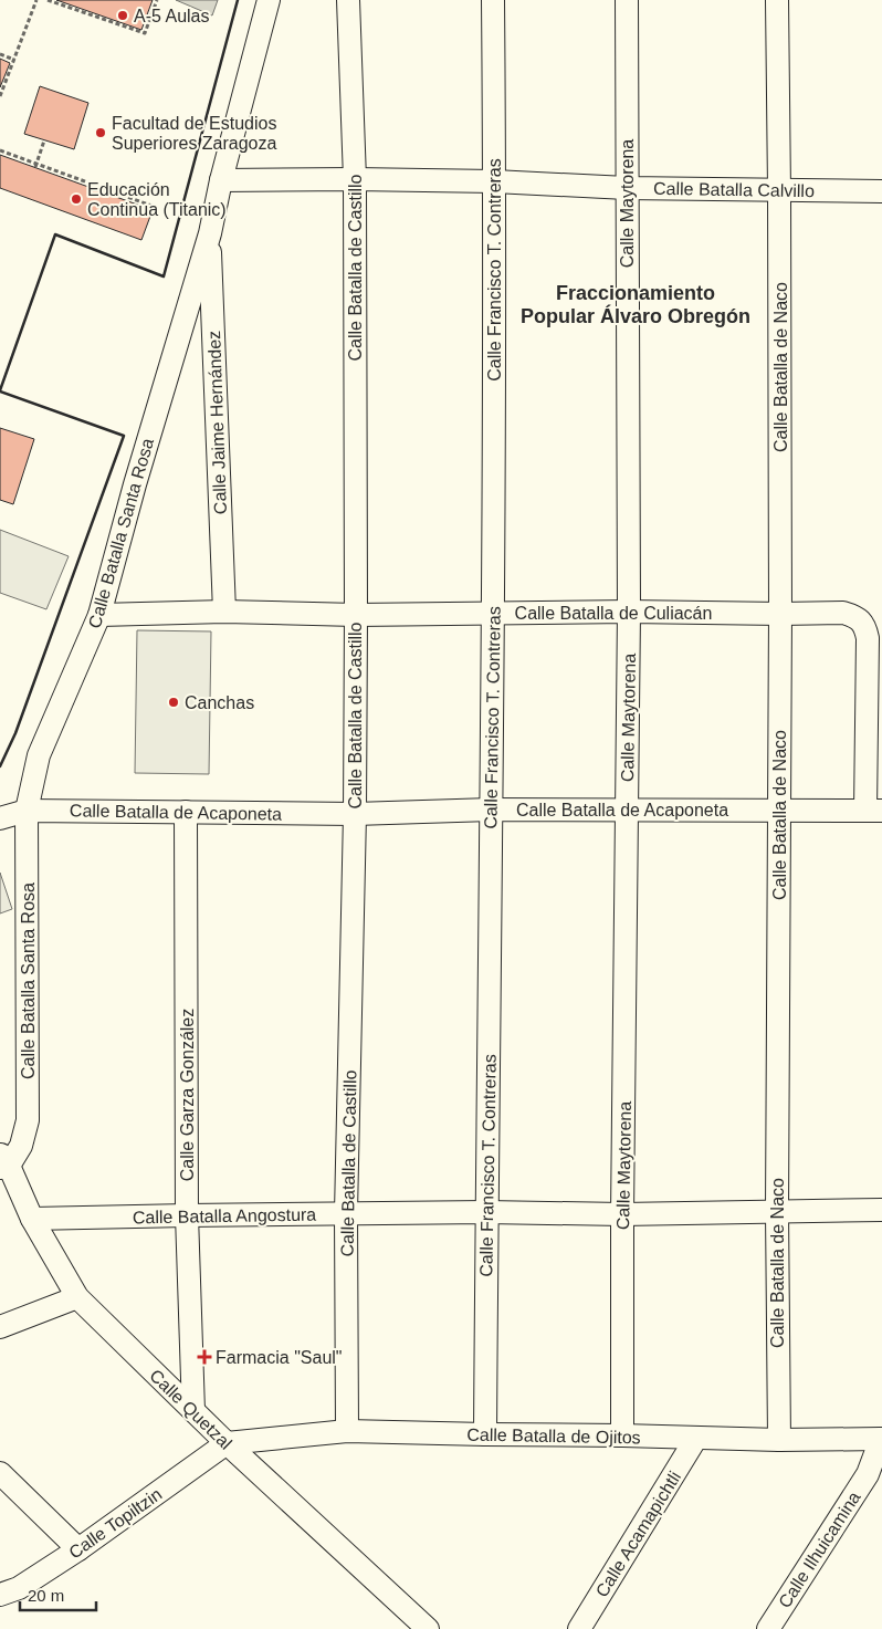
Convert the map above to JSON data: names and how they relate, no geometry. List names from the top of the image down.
{
  "streets": {
    "street": [
      "Calle Batalla Calvillo",
      "Calle Maytorena",
      "Calle Batalla de Castillo",
      "Calle Francisco T. Contreras",
      "Calle Batalla de Naco",
      "Calle Jaime Hernández",
      "Calle Batalla Santa Rosa",
      "Calle Batalla de Culiacán",
      "Calle Batalla de Acaponeta",
      "Calle Garza González",
      "Calle Batalla Angostura",
      "Calle Quetzal",
      "Calle Batalla de Ojitos",
      "Calle Topiltzin",
      "Calle Acamapichtli",
      "Calle Ilhuicamina"
    ]
  },
  "crossings": [
    ["Calle Batalla Calvillo", "Calle Maytorena"],
    ["Calle Batalla Calvillo", "Calle Batalla de Castillo"],
    ["Calle Batalla Calvillo", "Calle Francisco T. Contreras"],
    ["Calle Batalla Calvillo", "Calle Batalla de Naco"],
    ["Calle Batalla Calvillo", "Calle Batalla Santa Rosa"],
    ["Calle Maytorena", "Calle Batalla de Culiacán"],
    ["Calle Maytorena", "Calle Batalla de Acaponeta"],
    ["Calle Maytorena", "Calle Batalla Angostura"],
    ["Calle Maytorena", "Calle Batalla de Ojitos"],
    ["Calle Batalla de Castillo", "Calle Batalla de Culiacán"],
    ["Calle Batalla de Castillo", "Calle Batalla de Acaponeta"],
    ["Calle Batalla de Castillo", "Calle Batalla Angostura"],
    ["Calle Batalla de Castillo", "Calle Batalla de Ojitos"],
    ["Calle Francisco T. Contreras", "Calle Batalla de Culiacán"],
    ["Calle Francisco T. Contreras", "Calle Batalla de Acaponeta"],
    ["Calle Francisco T. Contreras", "Calle Batalla Angostura"],
    ["Calle Francisco T. Contreras", "Calle Batalla de Ojitos"],
    ["Calle Batalla de Naco", "Calle Batalla de Culiacán"],
    ["Calle Batalla de Naco", "Calle Batalla de Acaponeta"],
    ["Calle Batalla de Naco", "Calle Batalla Angostura"],
    ["Calle Batalla de Naco", "Calle Batalla de Ojitos"],
    ["Calle Jaime Hernández", "Calle Batalla Santa Rosa"],
    ["Calle Jaime Hernández", "Calle Batalla de Culiacán"],
    ["Calle Batalla Santa Rosa", "Calle Batalla de Culiacán"],
    ["Calle Batalla Santa Rosa", "Calle Batalla de Acaponeta"],
    ["Calle Batalla Santa Rosa", "Calle Quetzal"],
    ["Calle Batalla de Culiacán", "Calle Batalla de Acaponeta"],
    ["Calle Batalla de Acaponeta", "Calle Garza González"],
    ["Calle Garza González", "Calle Batalla Angostura"],
    ["Calle Garza González", "Calle Quetzal"],
    ["Calle Batalla Angostura", "Calle Quetzal"],
    ["Calle Quetzal", "Calle Batalla de Ojitos"],
    ["Calle Quetzal", "Calle Topiltzin"],
    ["Calle Batalla de Ojitos", "Calle Topiltzin"],
    ["Calle Batalla de Ojitos", "Calle Acamapichtli"],
    ["Calle Batalla de Ojitos", "Calle Ilhuicamina"]
  ],
  "districts": ["Fraccionamiento Popular Álvaro Obregón"],
  "places": {
    "other": [
      "A-5 Aulas",
      "Facultad de Estudios Superiores Zaragoza",
      "Educación Continua (Titanic)",
      "Canchas"
    ],
    "health": ["Farmacia \"Saul\""]
  },
  "scale_bar": "20 m"
}
